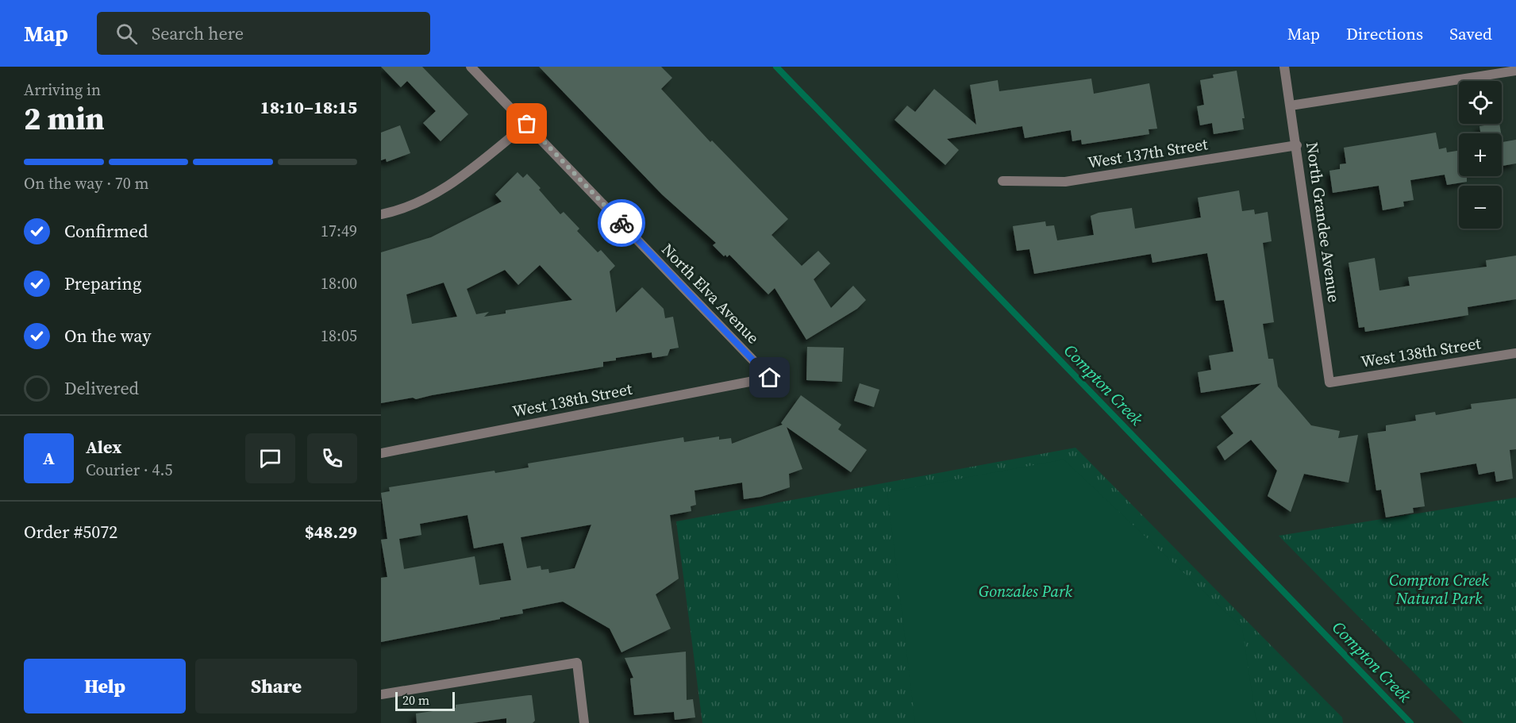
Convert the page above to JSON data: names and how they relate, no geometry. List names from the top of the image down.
{
  "streets": {
    "street": [
      "West 137th Street",
      "North Grandee Avenue",
      "North Elva Avenue",
      "West 138th Street"
    ]
  },
  "crossings": [
    ["West 137th Street", "North Grandee Avenue"],
    ["North Grandee Avenue", "West 138th Street"],
    ["North Elva Avenue", "West 138th Street"]
  ],
  "water": ["Compton Creek"],
  "parks": ["Compton Creek Natural Park", "Gonzales Park"],
  "scale_bar": "20 m",
  "page": {
    "header": "Map",
    "search": "Search here",
    "nav": ["Map", "Directions", "Saved"],
    "heading": ["2 min", "Arriving in", "18:10–18:15"],
    "panel": [
      "Alex",
      "Courier · 4.5",
      "Order #5072",
      "$48.29"
    ],
    "map_buttons": ["+", "−"],
    "bar": "On the way · 70 m",
    "list": [
      ["Confirmed", "17:49"],
      ["Preparing", "18:00"],
      ["On the way", "18:05"],
      "Delivered"
    ],
    "round": "A",
    "buttons": ["Help", "Share"],
    "scale": "20 m"
  }
}
